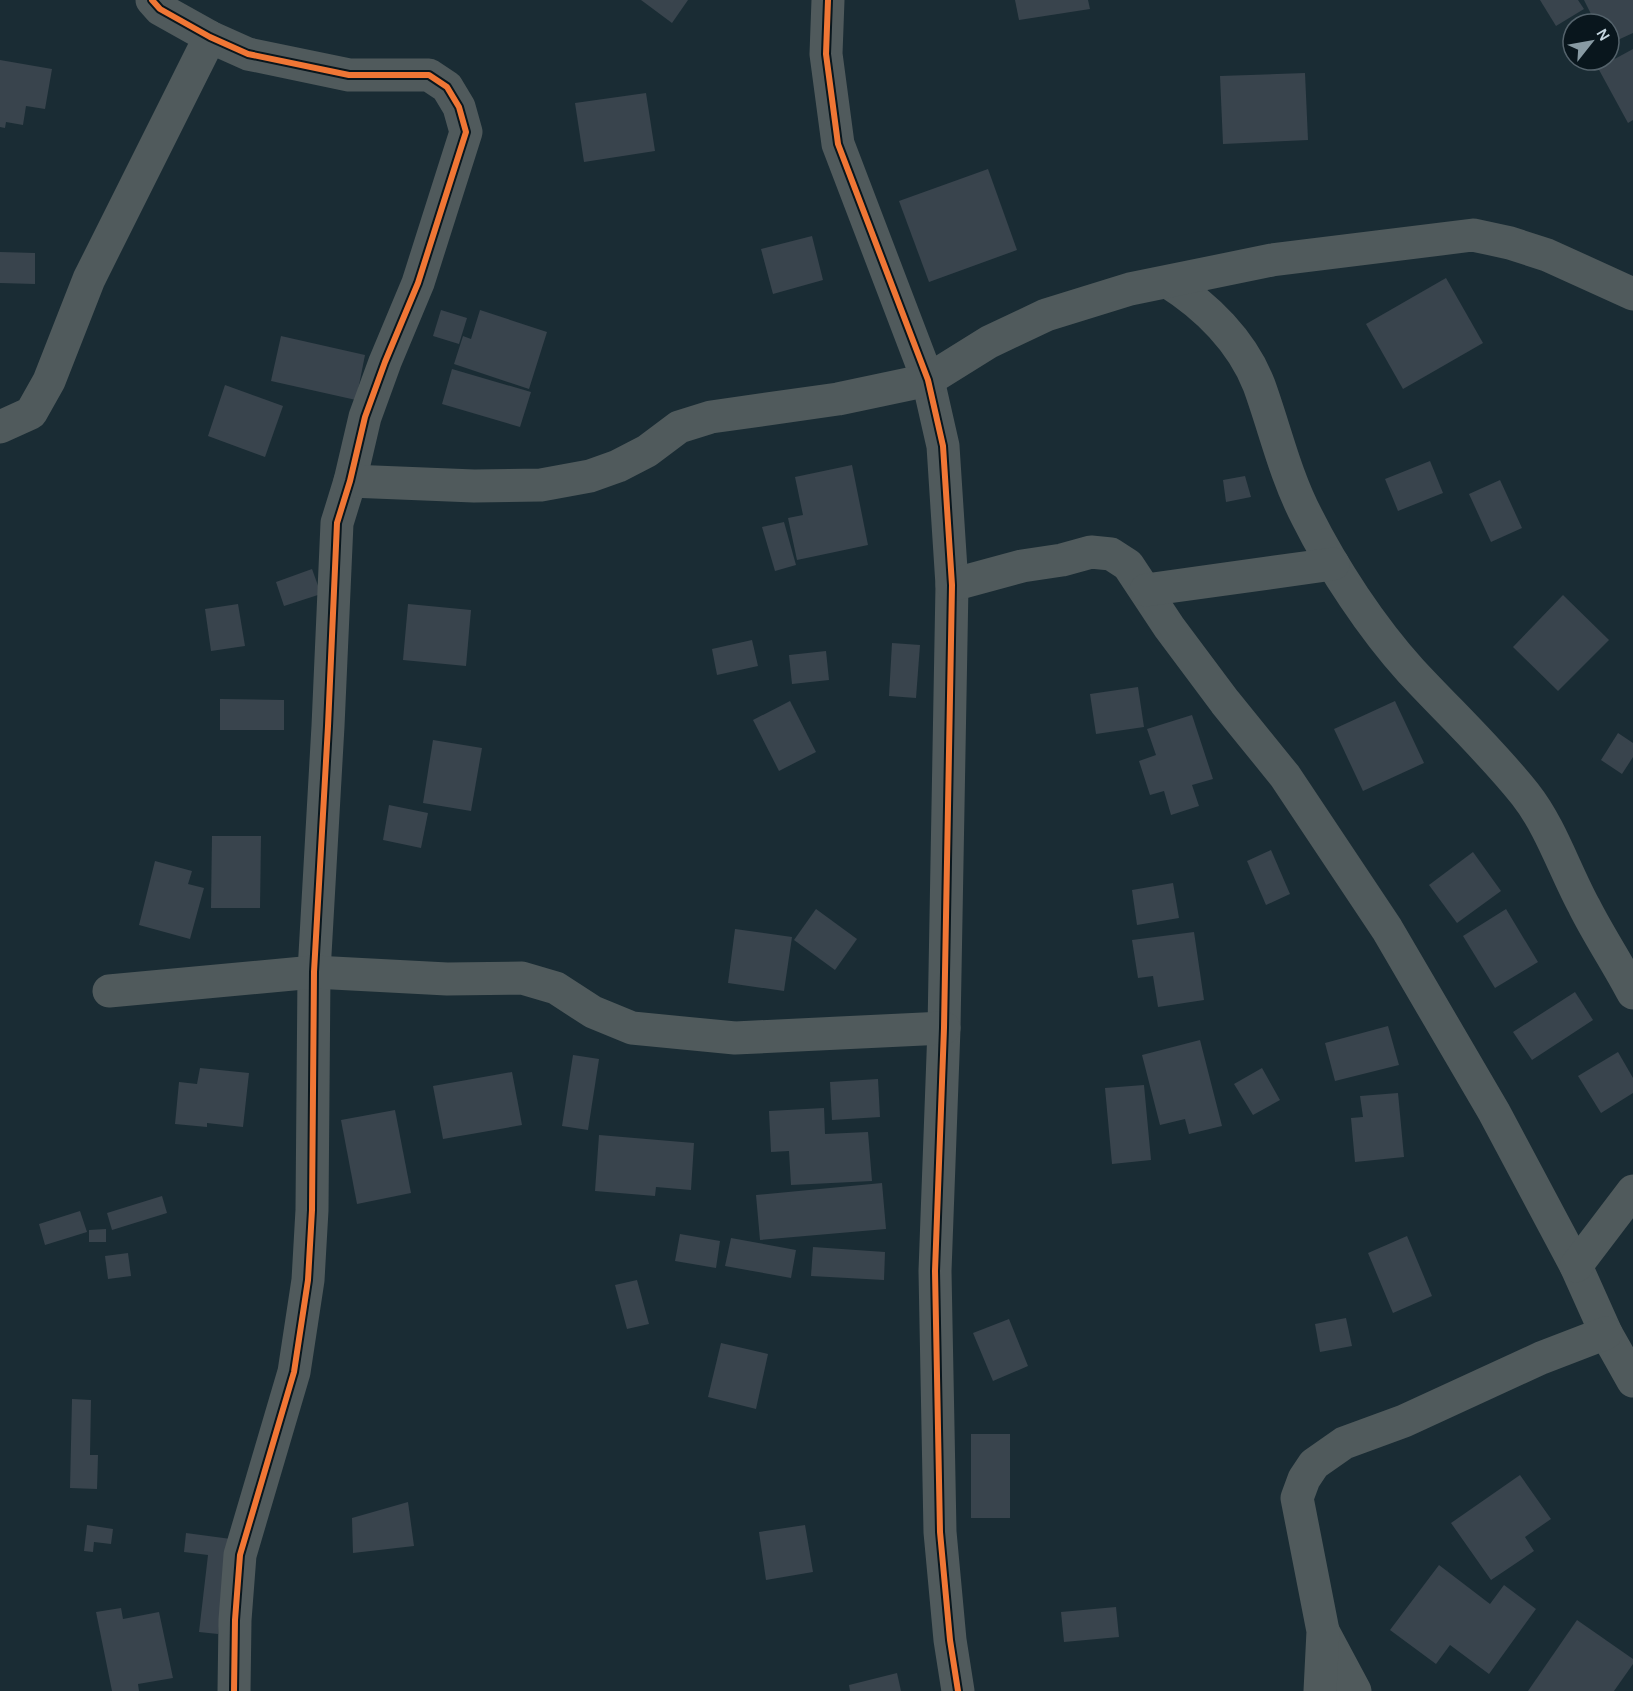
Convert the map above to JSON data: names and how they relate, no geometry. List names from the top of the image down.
{
  "north": "top right"
}
